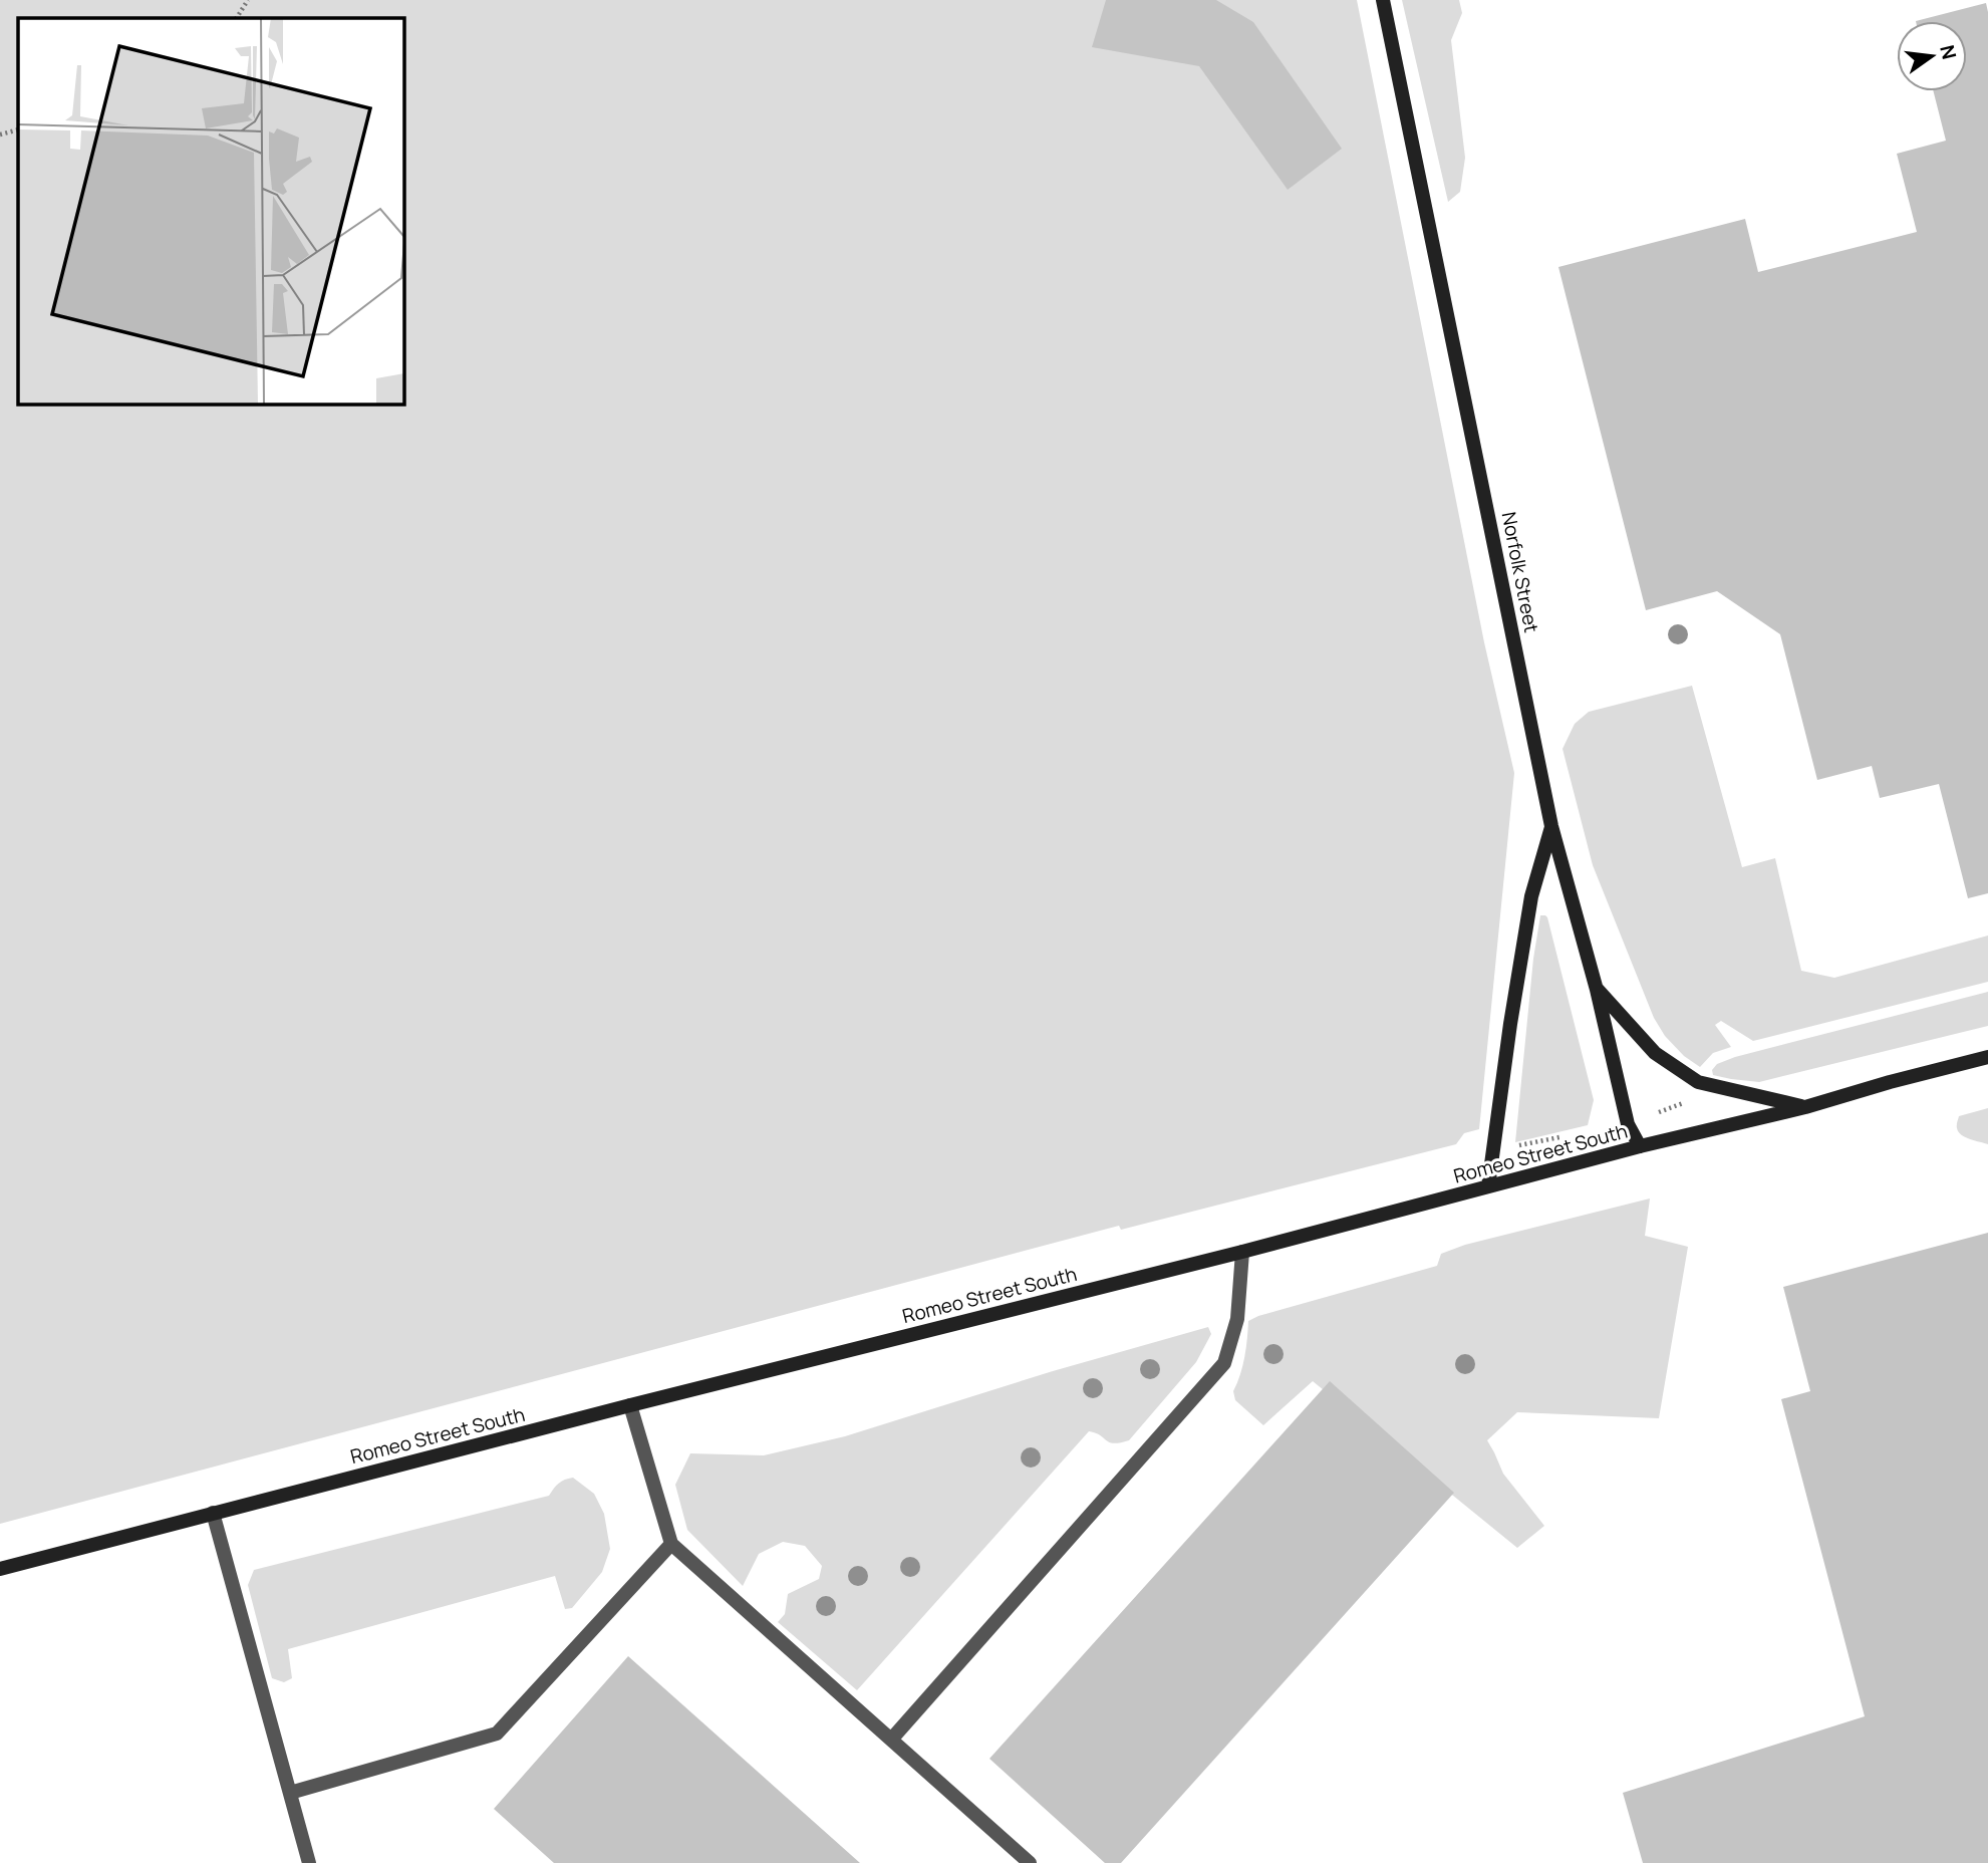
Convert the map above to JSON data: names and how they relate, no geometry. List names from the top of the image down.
{
  "streets": {
    "main road": ["Norfolk Street", "Romeo Street South"]
  },
  "crossings": [
    ["Norfolk Street", "Romeo Street South"]
  ],
  "north": "right"
}
